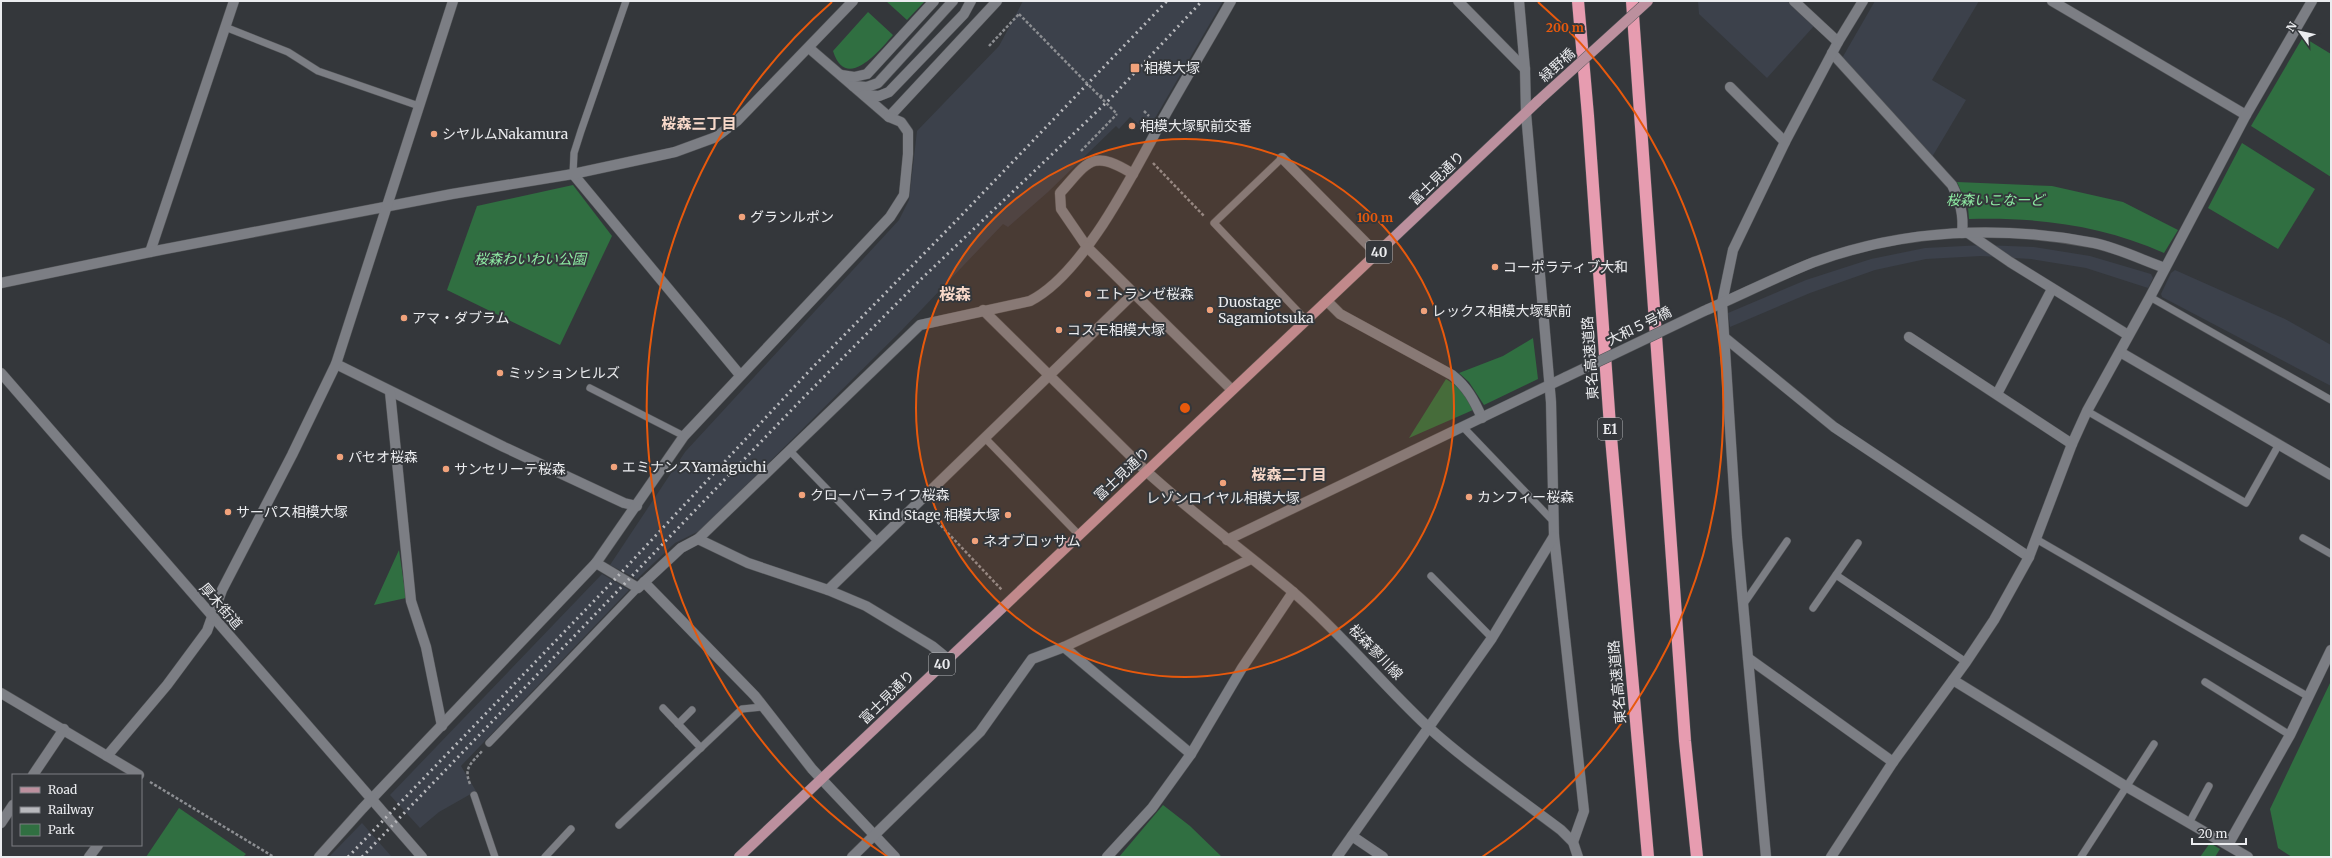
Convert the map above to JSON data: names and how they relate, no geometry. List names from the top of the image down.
{
  "streets": {
    "highway": ["東名高速道路", "E1"],
    "main road": ["緑野橋", "富士見通り", "40"],
    "street": ["大和５号橋", "厚木街道", "桜森蓼川線"]
  },
  "crossings": [
    ["緑野橋", "富士見通り"],
    ["富士見通り", "桜森蓼川線"],
    ["大和５号橋", "桜森蓼川線"]
  ],
  "districts": ["桜森三丁目", "桜森", "桜森二丁目"],
  "parks": ["桜森いこなーど", "桜森わいわい公園"],
  "places": {
    "transit": ["相模大塚"],
    "other": [
      "相模大塚駅前交番",
      "シヤルムNakamura",
      "グランルポン",
      "コーポラティブ大和",
      "エトランゼ桜森",
      "Duostage Sagamiotsuka",
      "レックス相模大塚駅前",
      "アマ・ダブラム",
      "コスモ相模大塚",
      "ミッションヒルズ",
      "パセオ桜森",
      "エミナンスYamaguchi",
      "サンセリーテ桜森",
      "レゾンロイヤル相模大塚",
      "クローバーライフ桜森",
      "カンフィー桜森",
      "サーパス相模大塚",
      "Kind Stage 相模大塚",
      "ネオブロッサム"
    ]
  },
  "legend": ["Road", "Railway", "Park"],
  "scale_bar": "20 m",
  "north": "top left",
  "rings": ["200 m", "100 m"]
}
